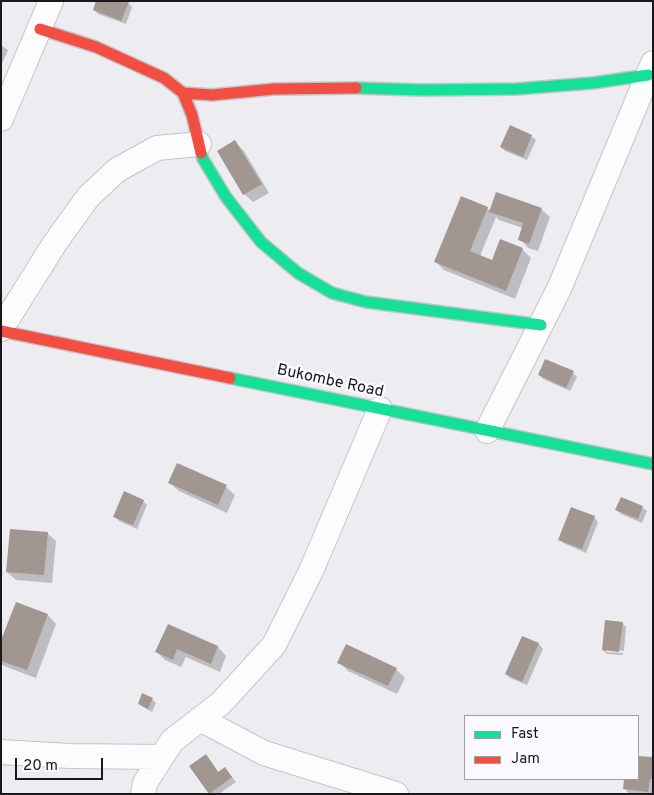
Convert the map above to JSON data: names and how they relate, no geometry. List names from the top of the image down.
{
  "streets": {
    "street": ["Bukombe Road"]
  },
  "legend": ["Fast", "Jam"],
  "scale_bar": "20 m"
}
